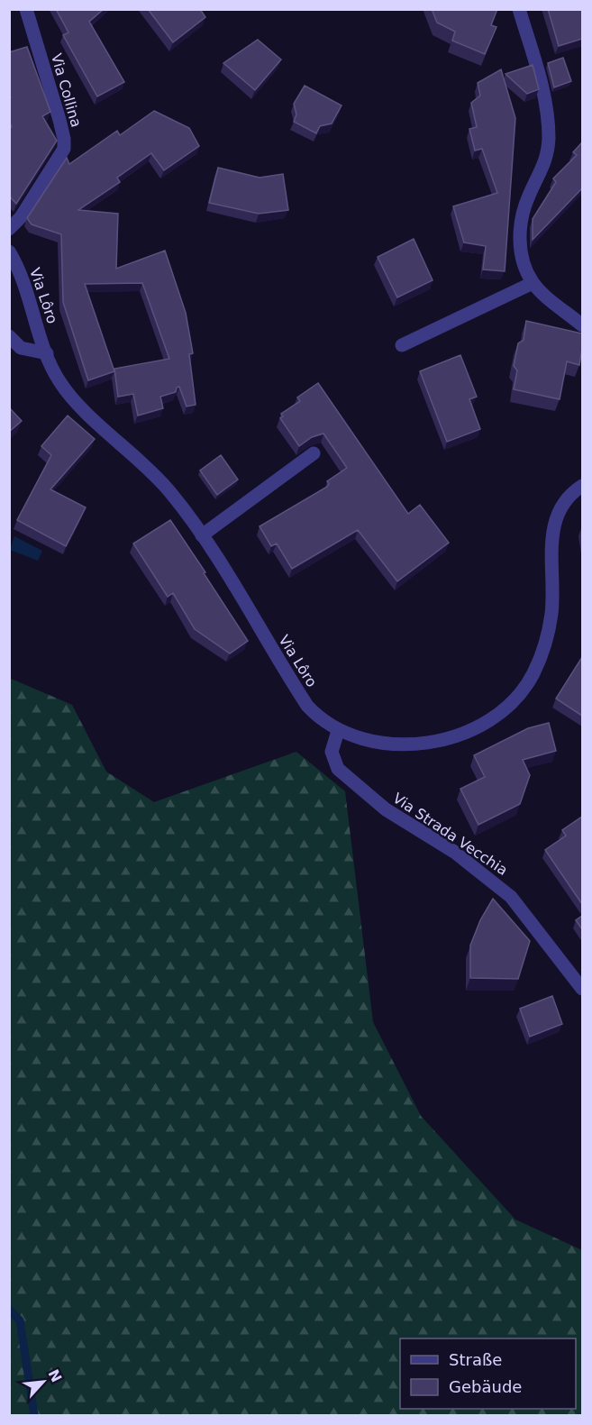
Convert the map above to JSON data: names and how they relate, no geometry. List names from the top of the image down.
{
  "streets": {
    "street": ["Via Collina", "Via Lôro", "Via Strada Vecchia"]
  },
  "crossings": [
    ["Via Lôro", "Via Strada Vecchia"]
  ],
  "legend": ["Straße", "Gebäude"],
  "north": "top right"
}
